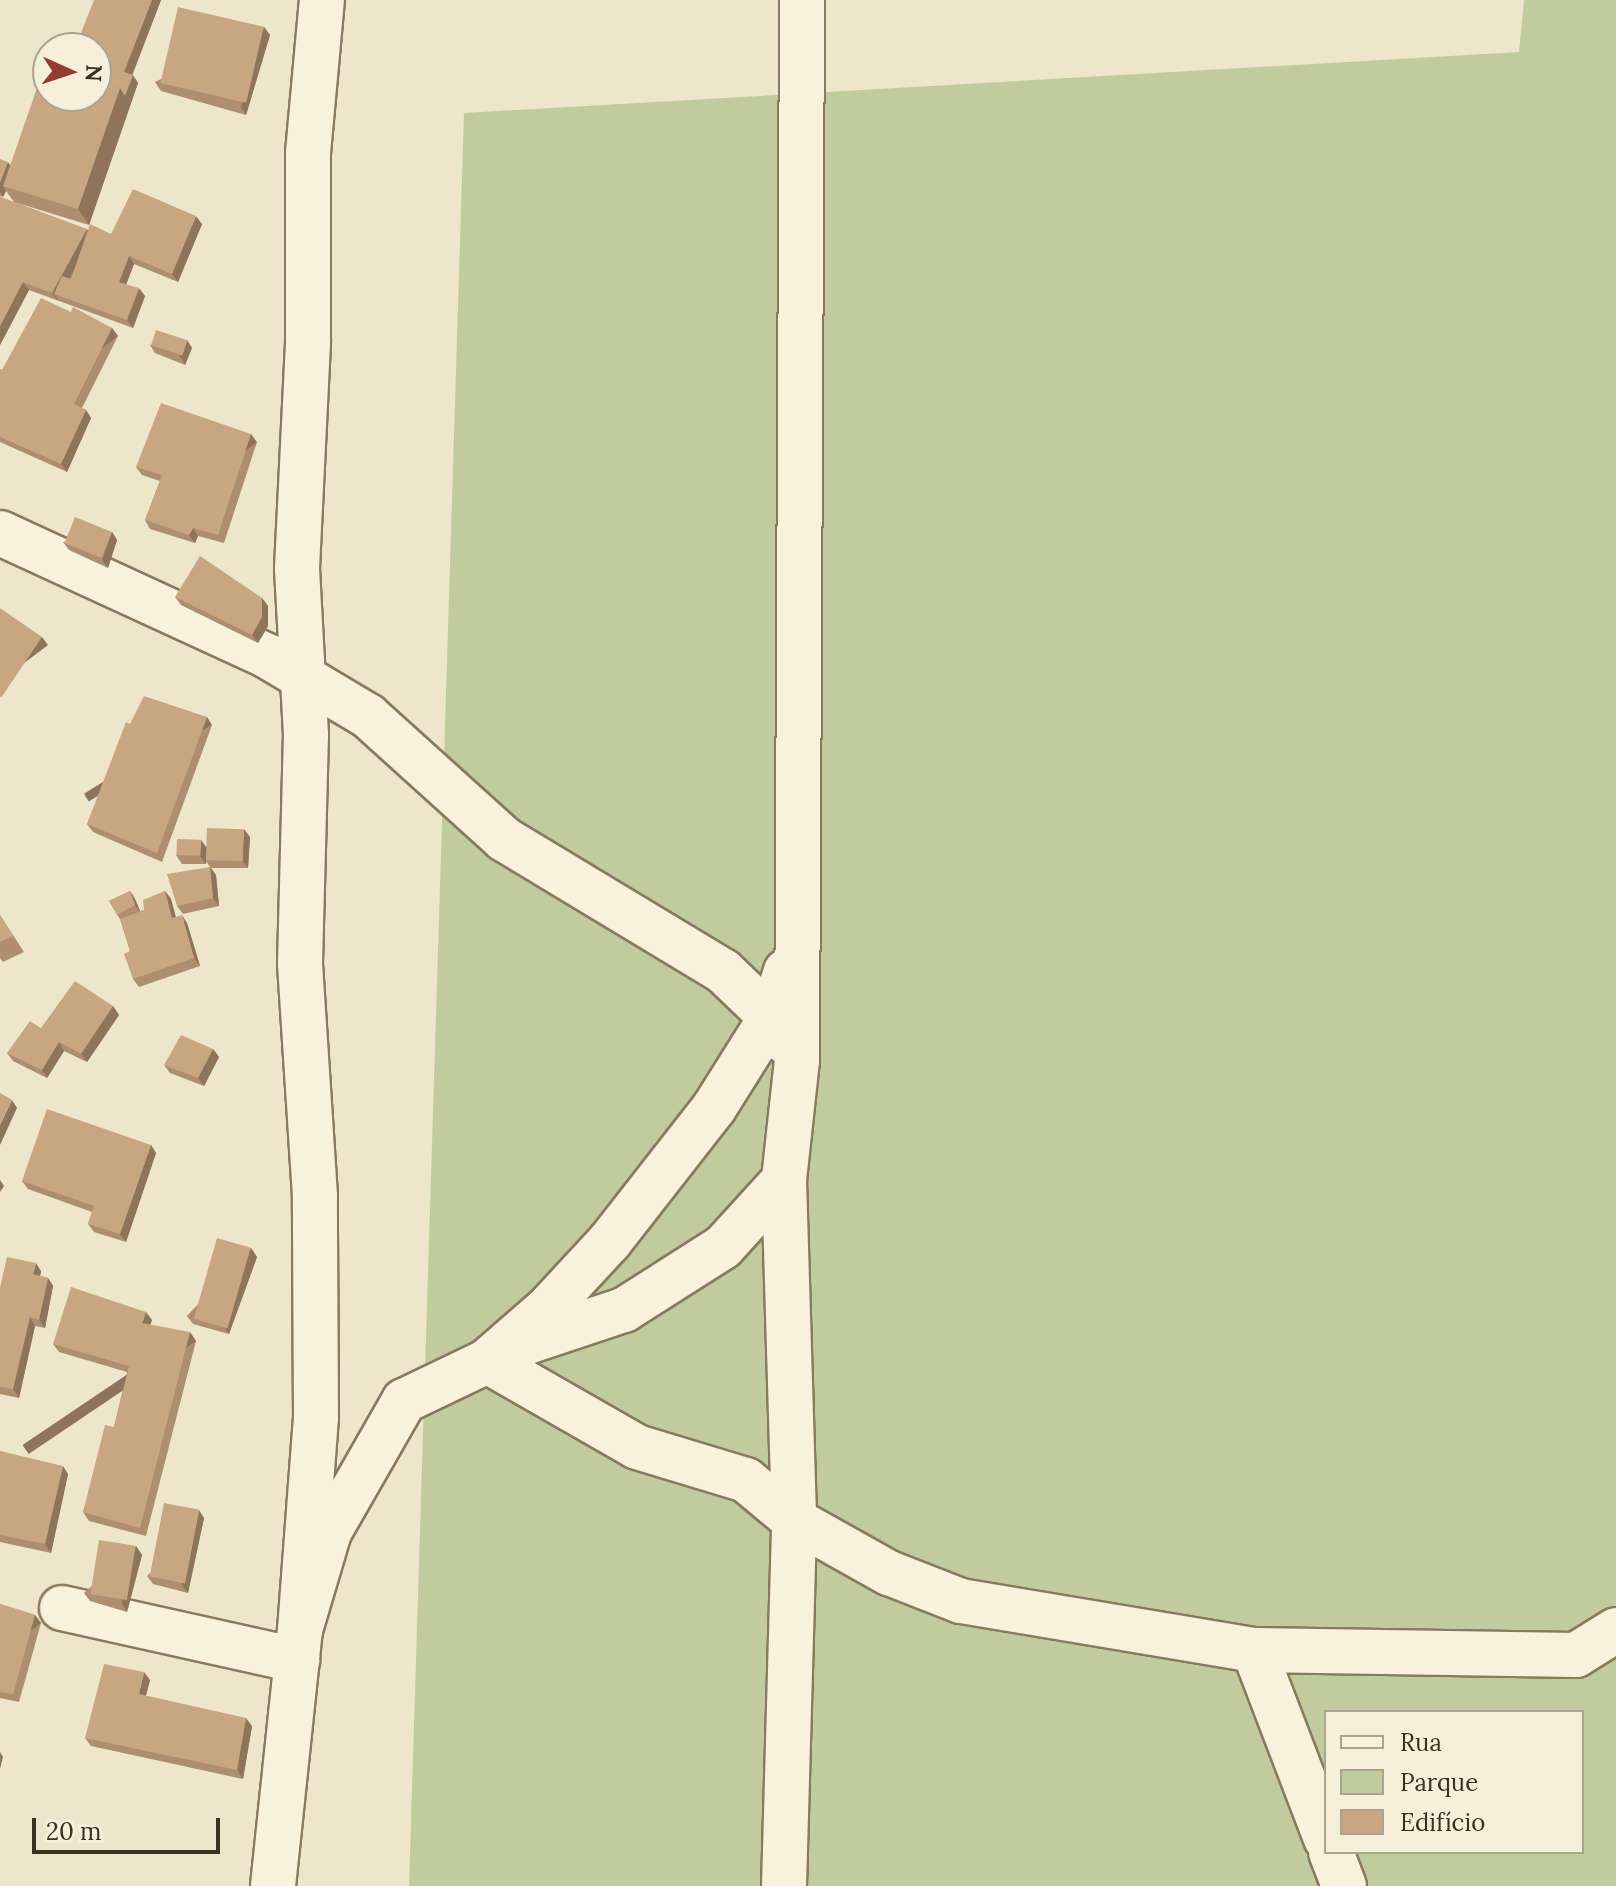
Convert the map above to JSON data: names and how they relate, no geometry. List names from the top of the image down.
{
  "legend": ["Rua", "Parque", "Edifício"],
  "scale_bar": "20 m",
  "north": "right"
}
